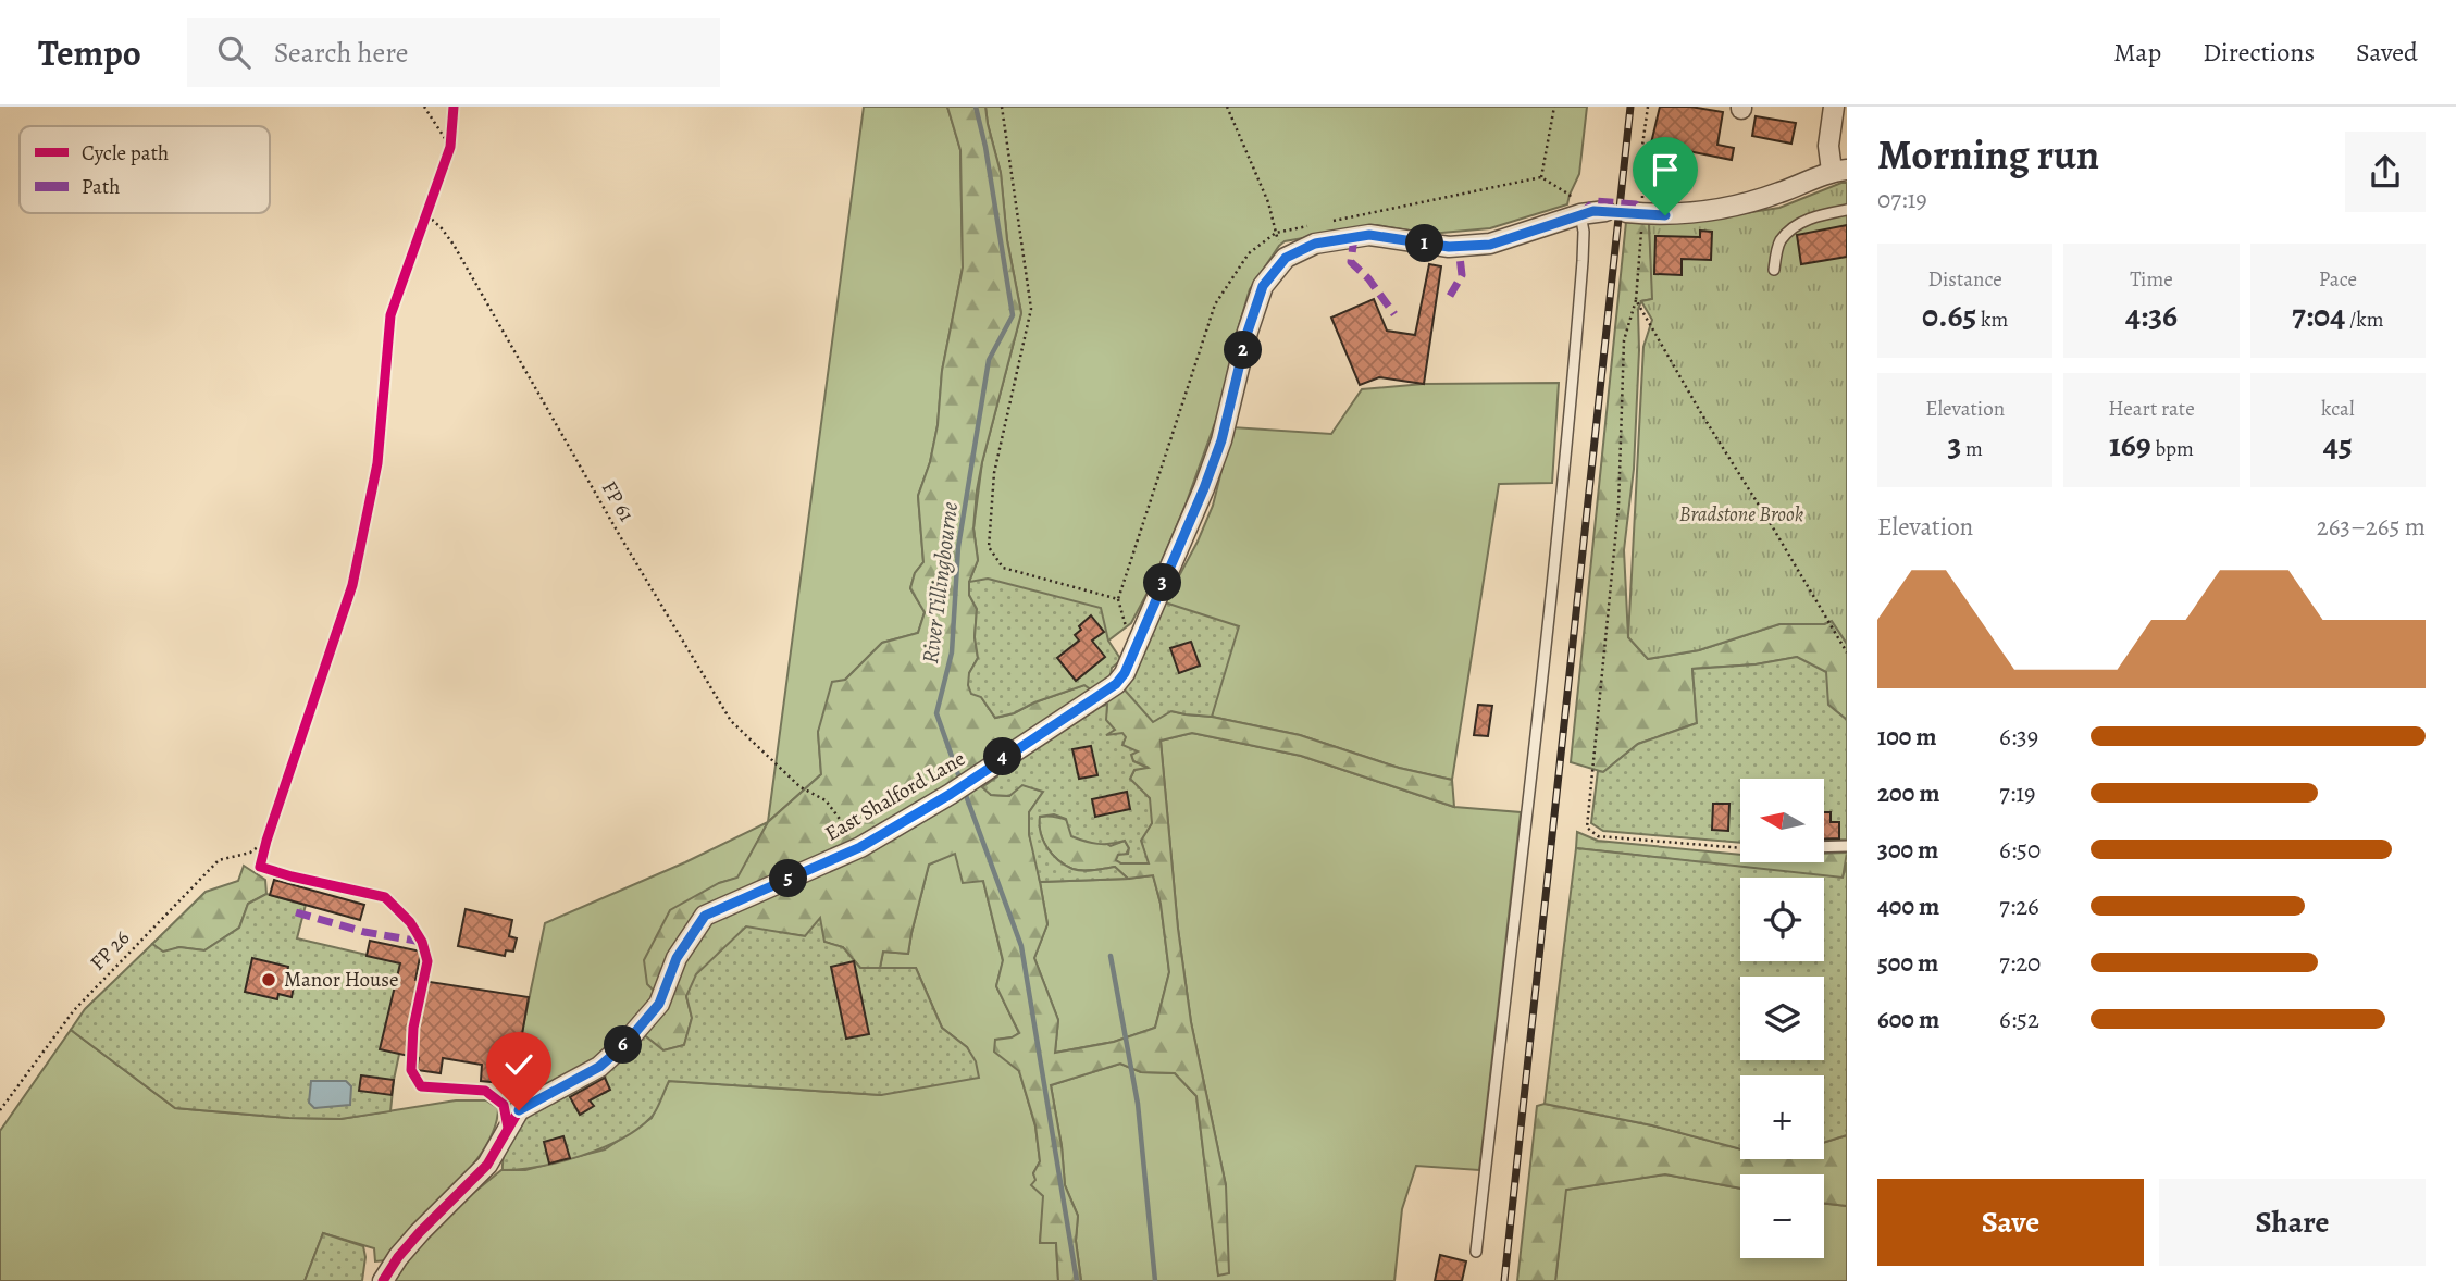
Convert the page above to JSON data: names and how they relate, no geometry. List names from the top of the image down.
{
  "streets": {
    "street": ["East Shalford Lane"],
    "path": ["FP 61", "FP 26"]
  },
  "crossings": [
    ["FP 61", "East Shalford Lane"]
  ],
  "water": ["River Tillingbourne"],
  "parks": ["Bradstone Brook"],
  "places": ["Manor House"],
  "legend": ["Cycle path", "Path"],
  "north": "left",
  "page": {
    "header": "Tempo",
    "search": "Search here",
    "nav": ["Map", "Directions", "Saved"],
    "heading": ["Morning run", "07:19"],
    "pins": [
      "1",
      "2",
      "3",
      "4",
      "5",
      "6"
    ],
    "stats": [
      ["Distance", "0.65 km"],
      ["Time", "4:36"],
      ["Pace", "7:04 /km"],
      ["Elevation", "3 m"],
      ["Heart rate", "169 bpm"],
      ["kcal", "45"]
    ],
    "chart": ["Elevation", "263–265 m"],
    "list": [
      {
        "name": "100 m",
        "note": "6:39"
      },
      {
        "name": "200 m",
        "note": "7:19"
      },
      {
        "name": "300 m",
        "note": "6:50"
      },
      {
        "name": "400 m",
        "note": "7:26"
      },
      {
        "name": "500 m",
        "note": "7:20"
      },
      {
        "name": "600 m",
        "note": "6:52"
      }
    ],
    "map_buttons": ["+", "−"],
    "buttons": ["Save", "Share"]
  }
}
